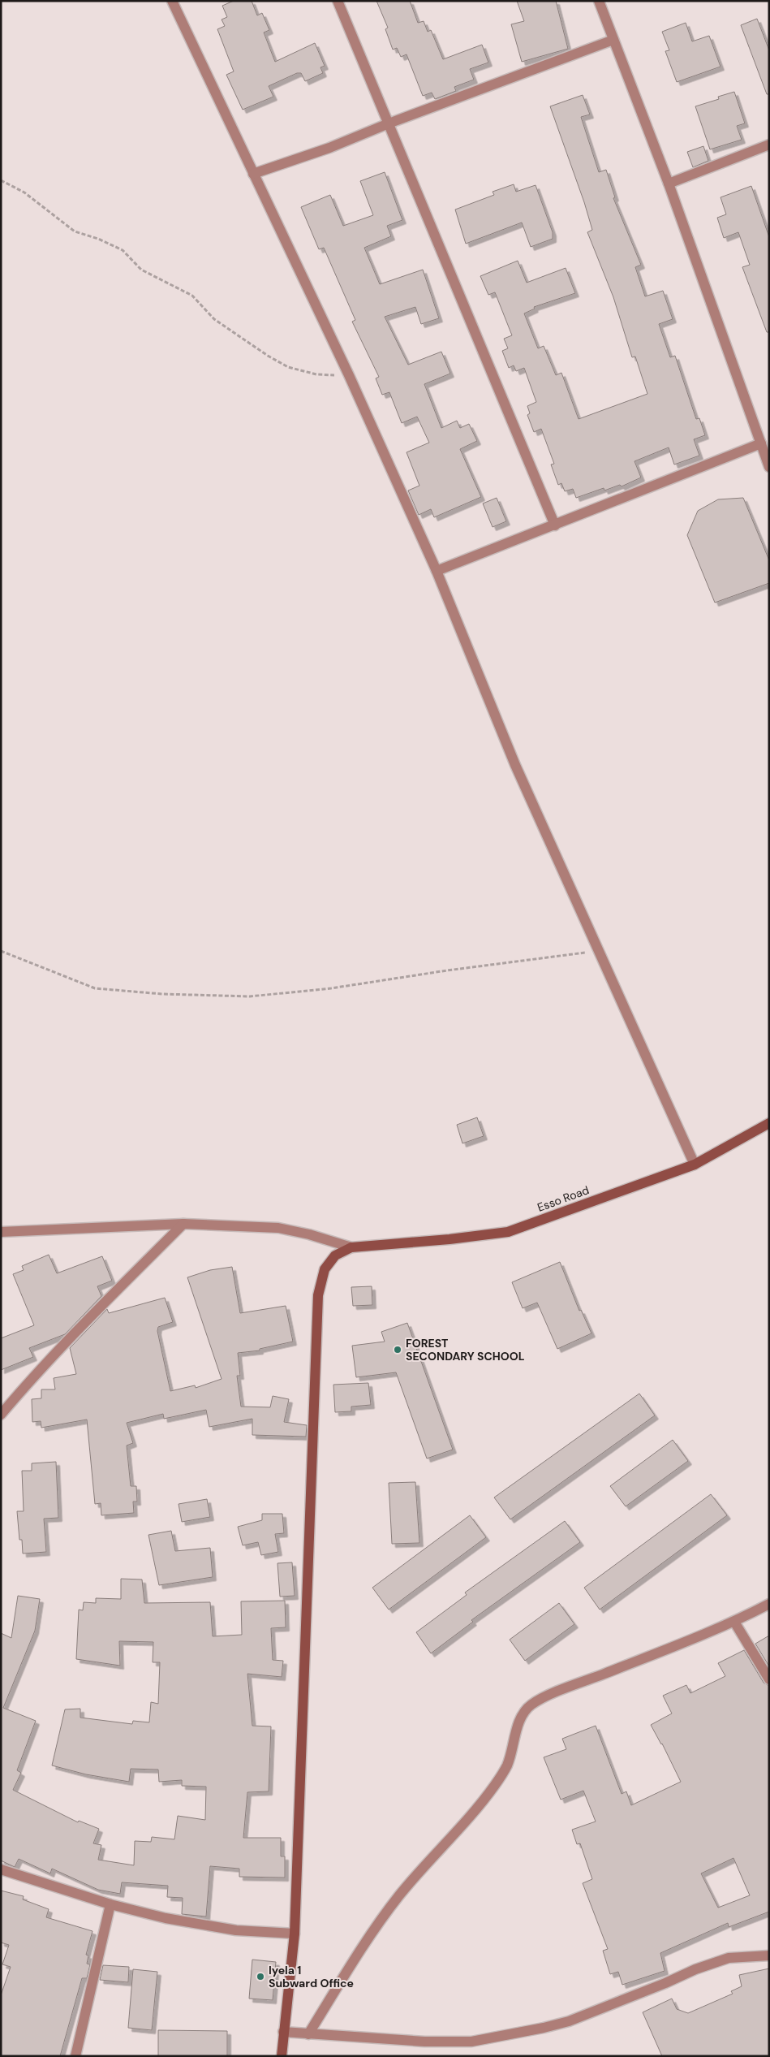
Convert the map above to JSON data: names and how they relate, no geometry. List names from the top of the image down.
{
  "streets": {
    "street": ["Esso Road"]
  },
  "places": ["FOREST SECONDARY SCHOOL", "Iyela 1 Subward Office"]
}
